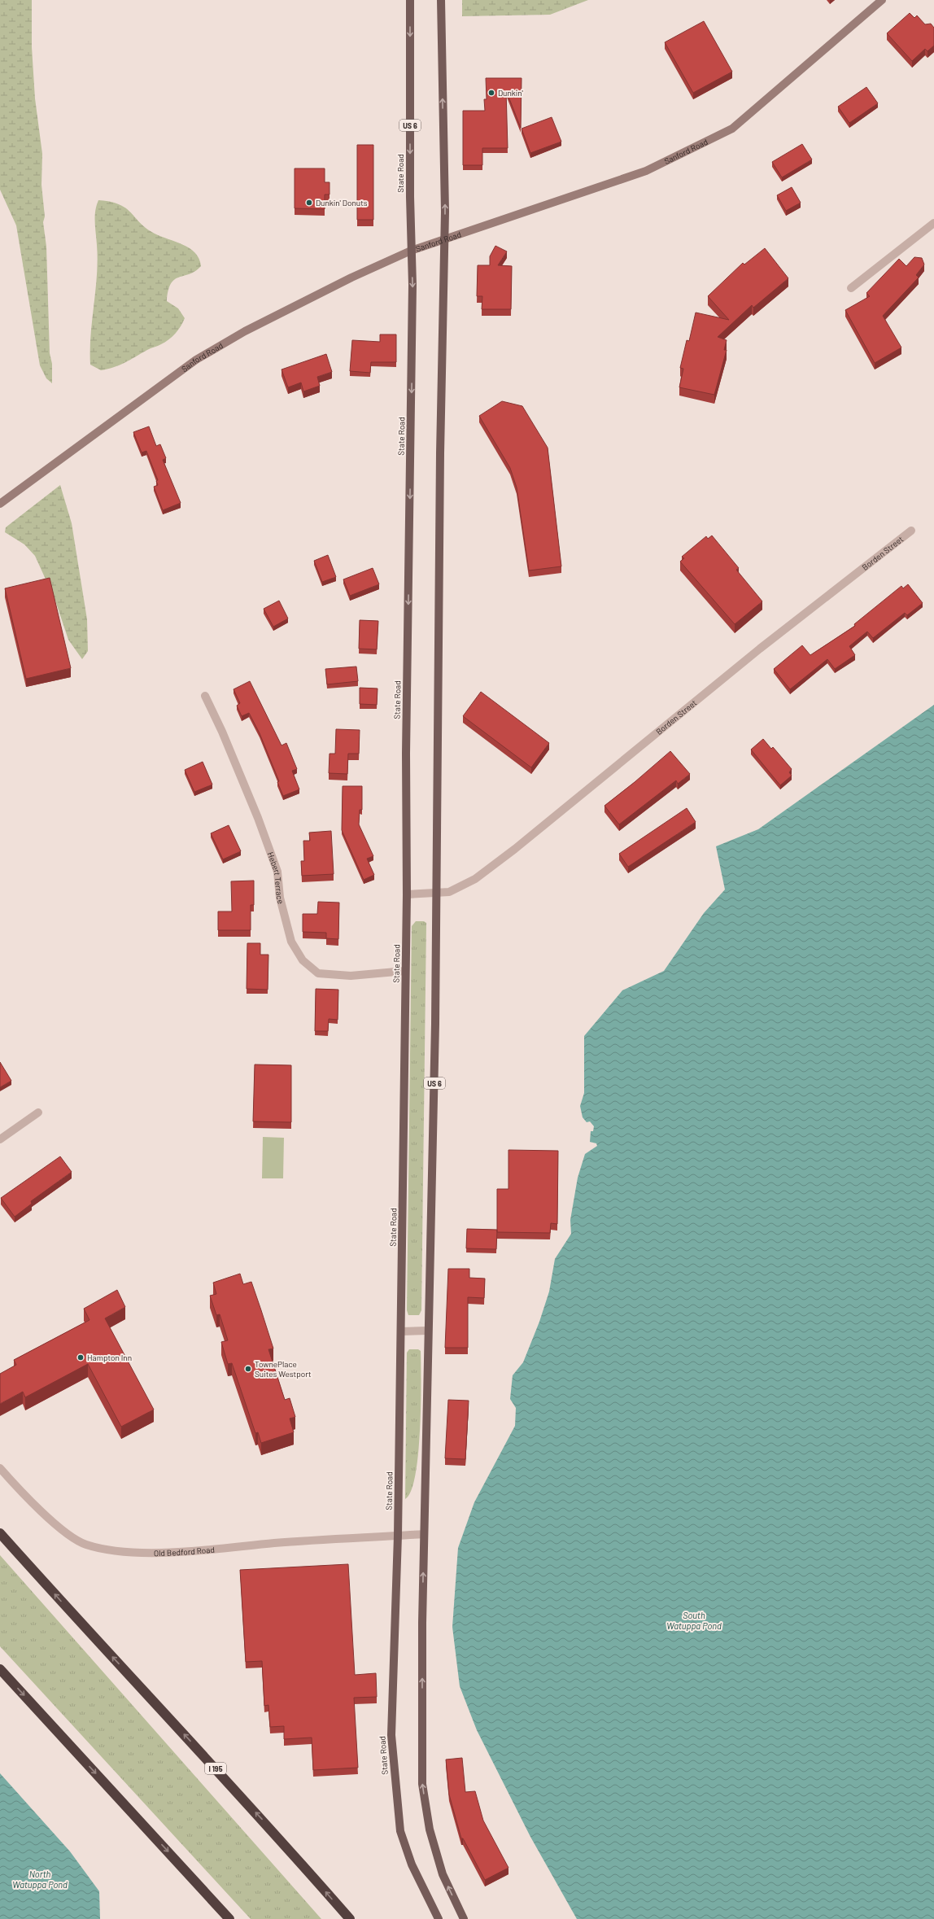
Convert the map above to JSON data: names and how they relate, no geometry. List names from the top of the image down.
{
  "streets": {
    "highway": ["I 195"],
    "main road": ["US 6", "State Road"],
    "street": [
      "Sanford Road",
      "Borden Street",
      "Hebert Terrace",
      "Old Bedford Road"
    ]
  },
  "crossings": [
    ["US 6", "Sanford Road"],
    ["US 6", "Borden Street"],
    ["US 6", "Old Bedford Road"],
    ["Sanford Road", "State Road"],
    ["State Road", "Borden Street"],
    ["State Road", "Hebert Terrace"],
    ["State Road", "Old Bedford Road"]
  ],
  "water": ["South Watuppa Pond", "North Watuppa Pond"],
  "places": [
    "Dunkin'",
    "Dunkin' Donuts",
    "Hampton Inn",
    "TownePlace Suites Westport"
  ]
}
